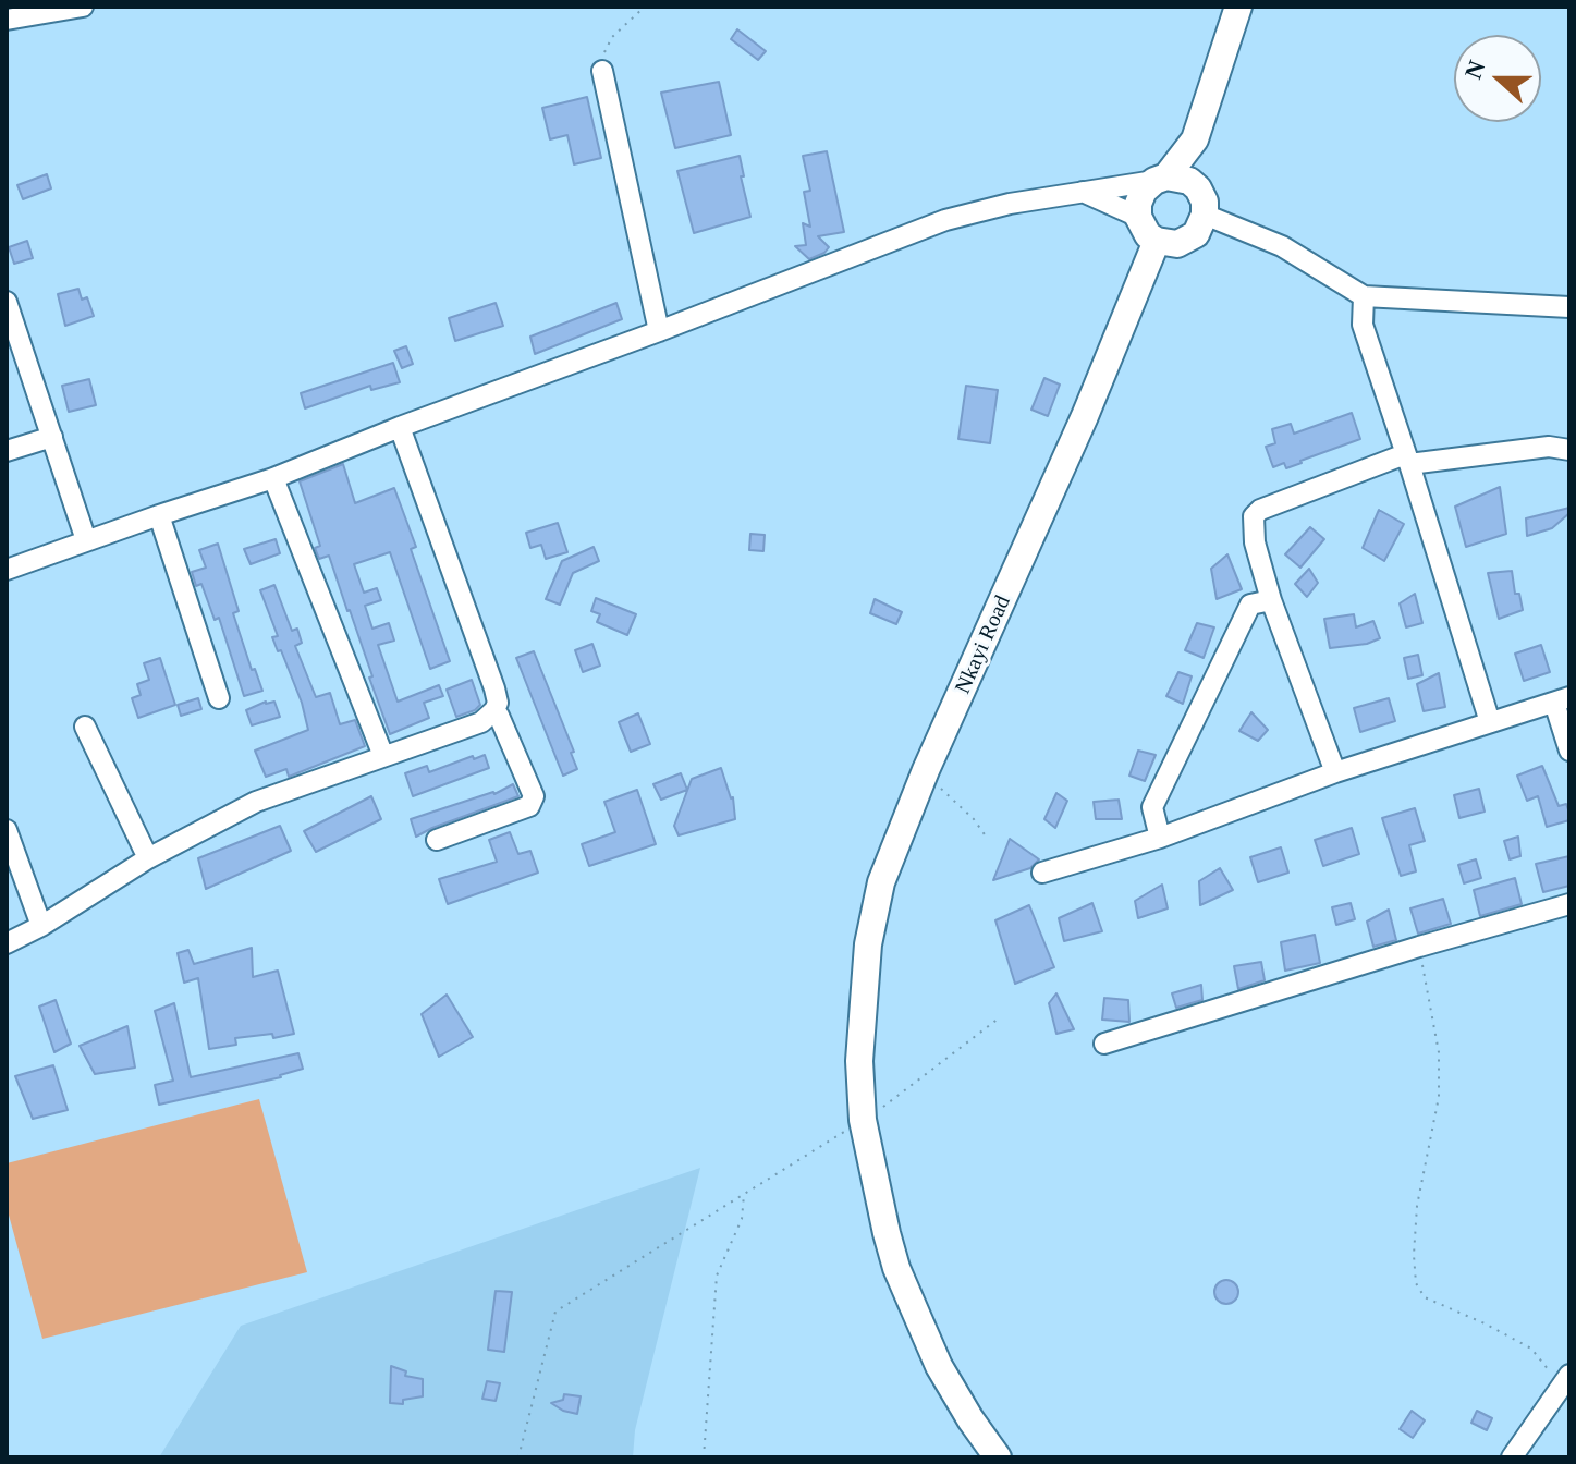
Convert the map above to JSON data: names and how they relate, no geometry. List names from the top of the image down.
{
  "streets": {
    "main road": ["Nkayi Road"]
  },
  "north": "left"
}
